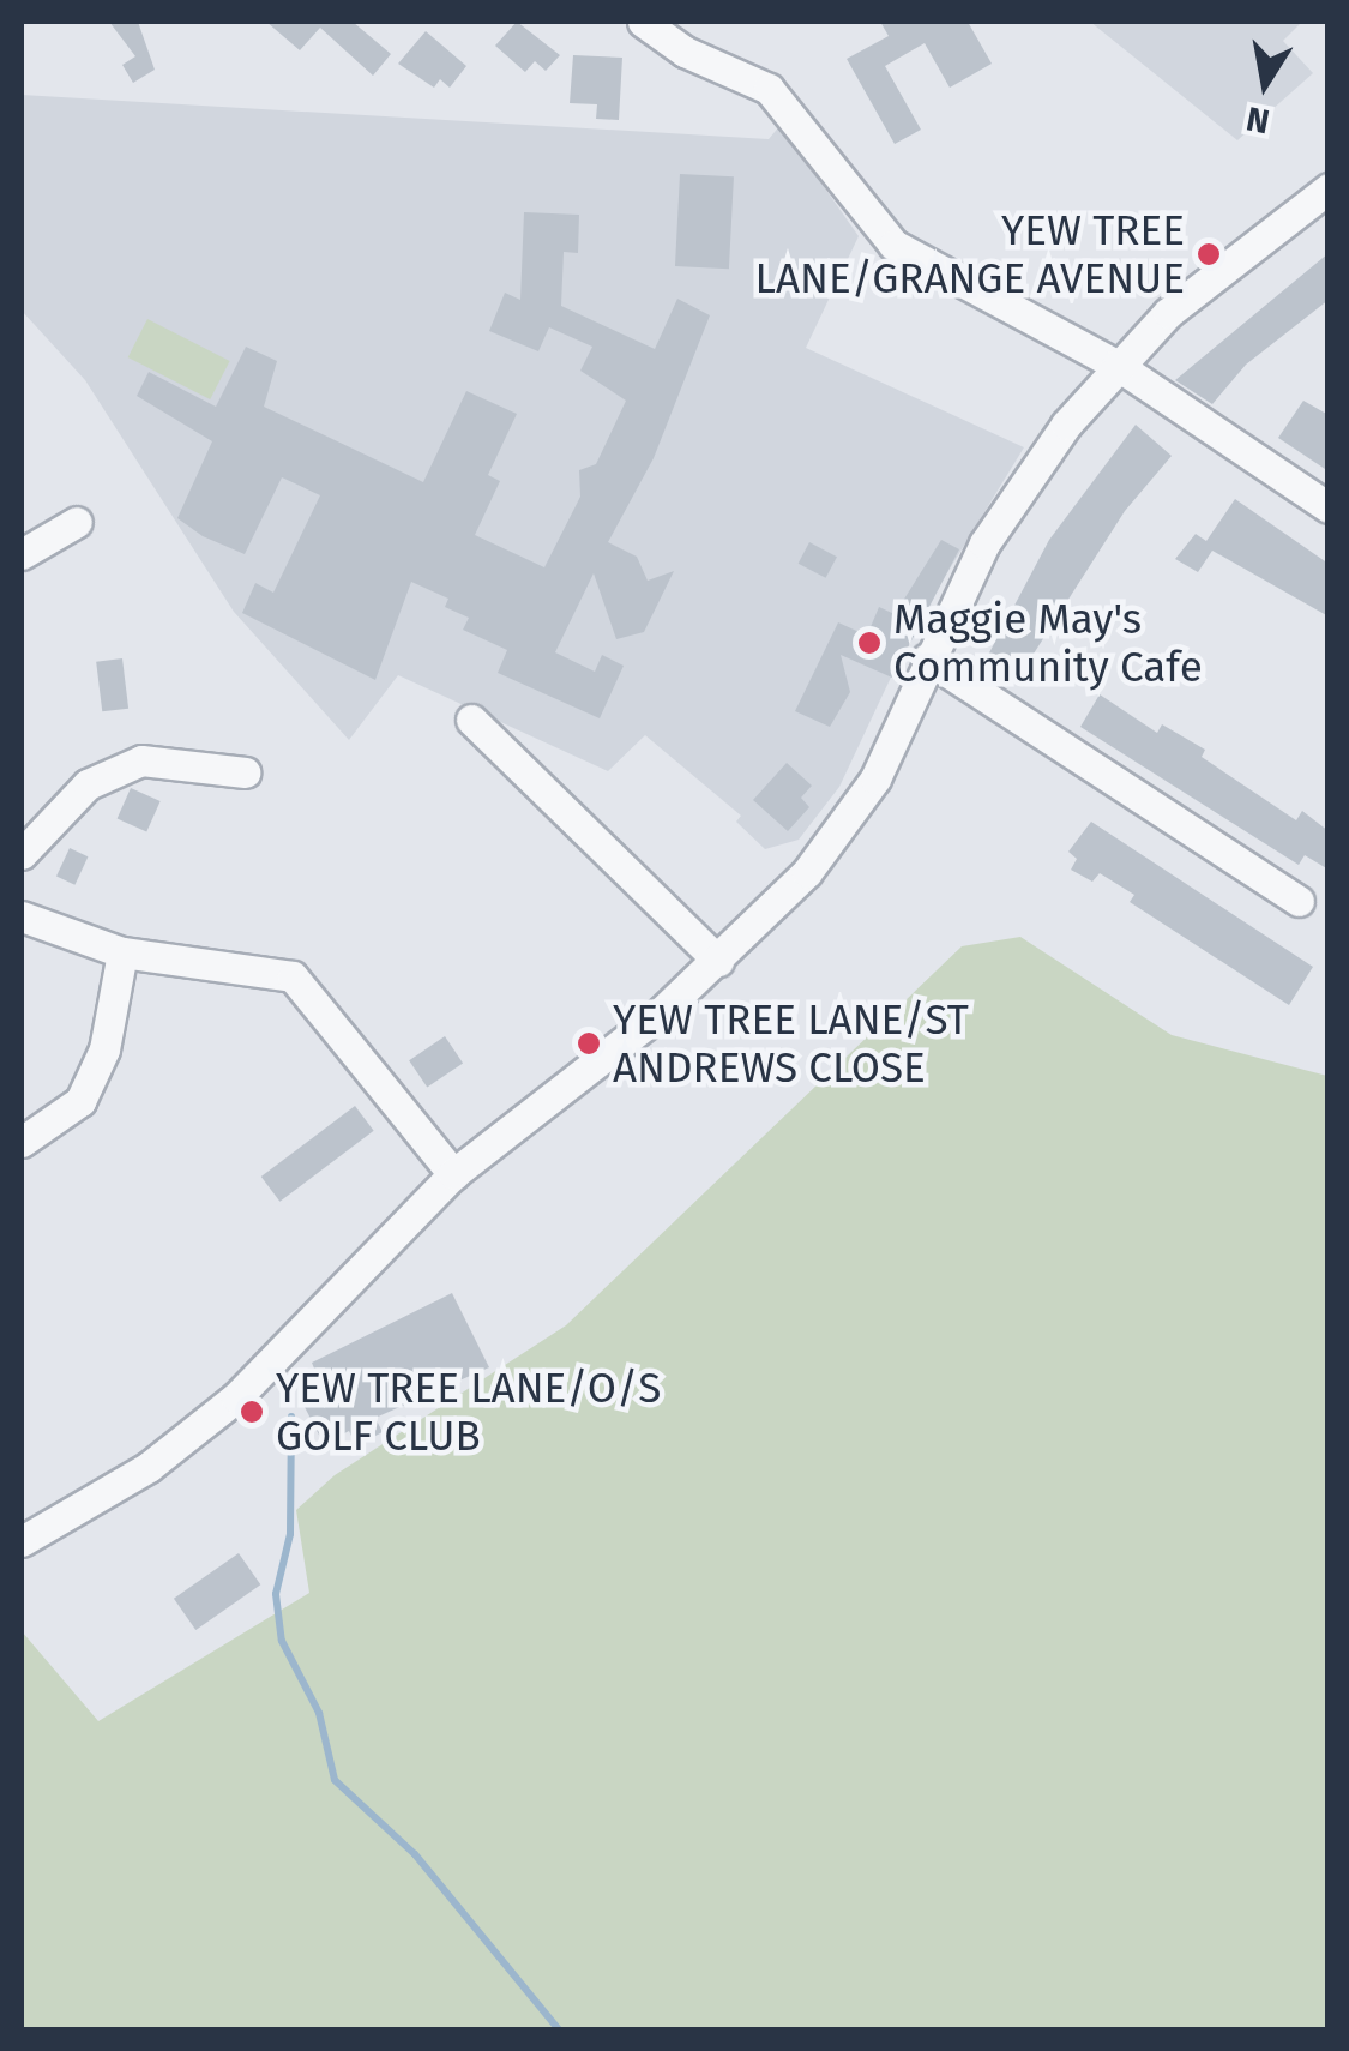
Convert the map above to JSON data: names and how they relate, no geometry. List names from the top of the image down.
{
  "places": [
    "YEW TREE LANE/GRANGE AVENUE",
    "Maggie May's Community Cafe",
    "YEW TREE LANE/ST ANDREWS CLOSE",
    "YEW TREE LANE/O/S GOLF CLUB"
  ],
  "north": "bottom"
}
